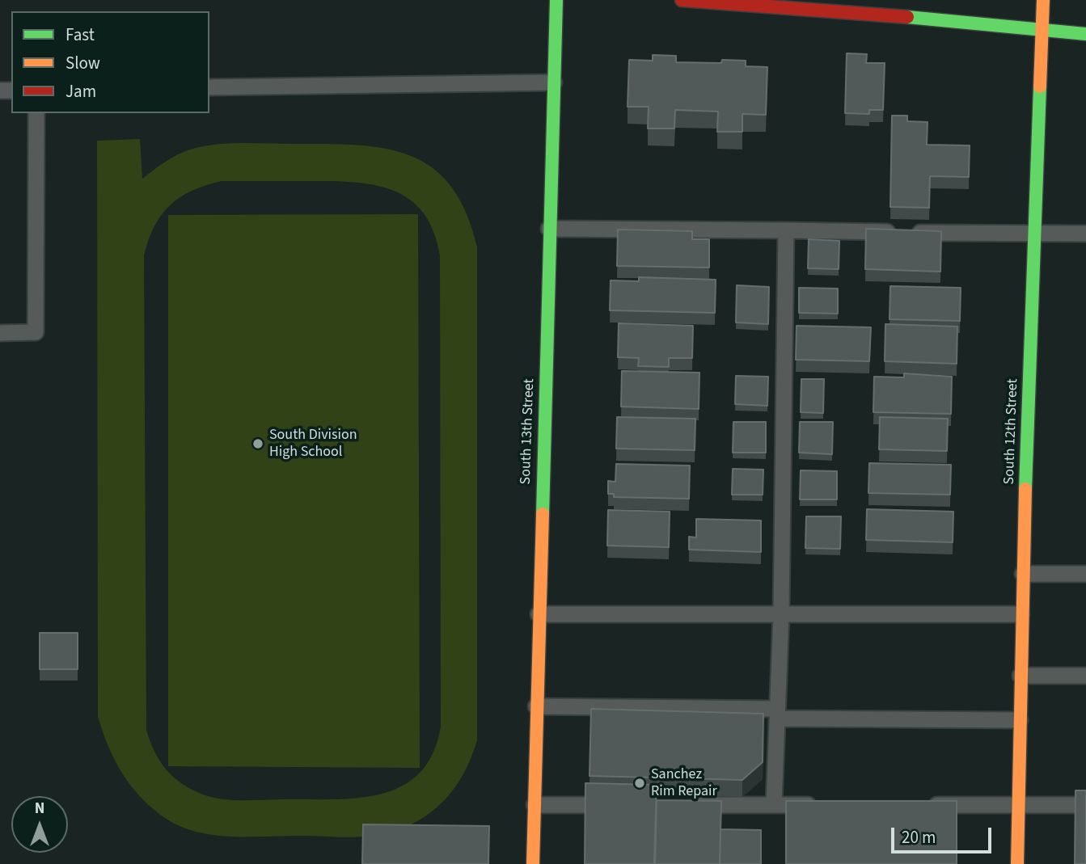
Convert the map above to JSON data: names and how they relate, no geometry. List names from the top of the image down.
{
  "streets": {
    "street": ["South 13th Street", "South 12th Street"]
  },
  "places": ["South Division High School", "Sanchez Rim Repair"],
  "legend": ["Fast", "Slow", "Jam"],
  "scale_bar": "20 m",
  "north": "top"
}
